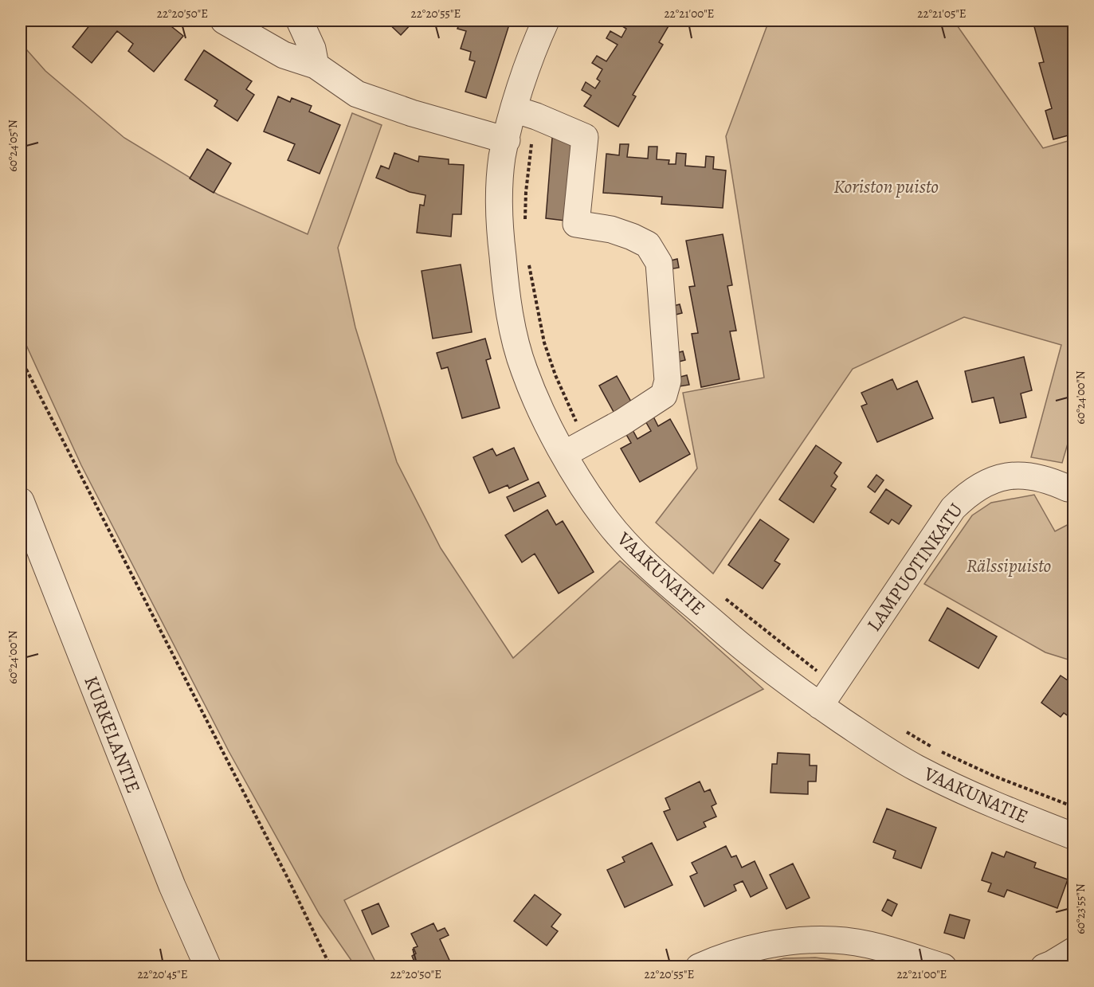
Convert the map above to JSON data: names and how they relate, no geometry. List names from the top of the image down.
{
  "streets": {
    "street": ["LAMPUOTINKATU", "VAAKUNATIE", "KURKELANTIE"]
  },
  "crossings": [
    ["LAMPUOTINKATU", "VAAKUNATIE"]
  ],
  "parks": ["Koriston puisto", "Rälssipuisto"],
  "coordinates": [
    "22°20'50\"E",
    "22°20'55\"E",
    "22°21'00\"E",
    "22°21'05\"E",
    "60°24'05\"N",
    "60°24'00\"N",
    "60°23'55\"N",
    "22°20'45\"E"
  ]
}
